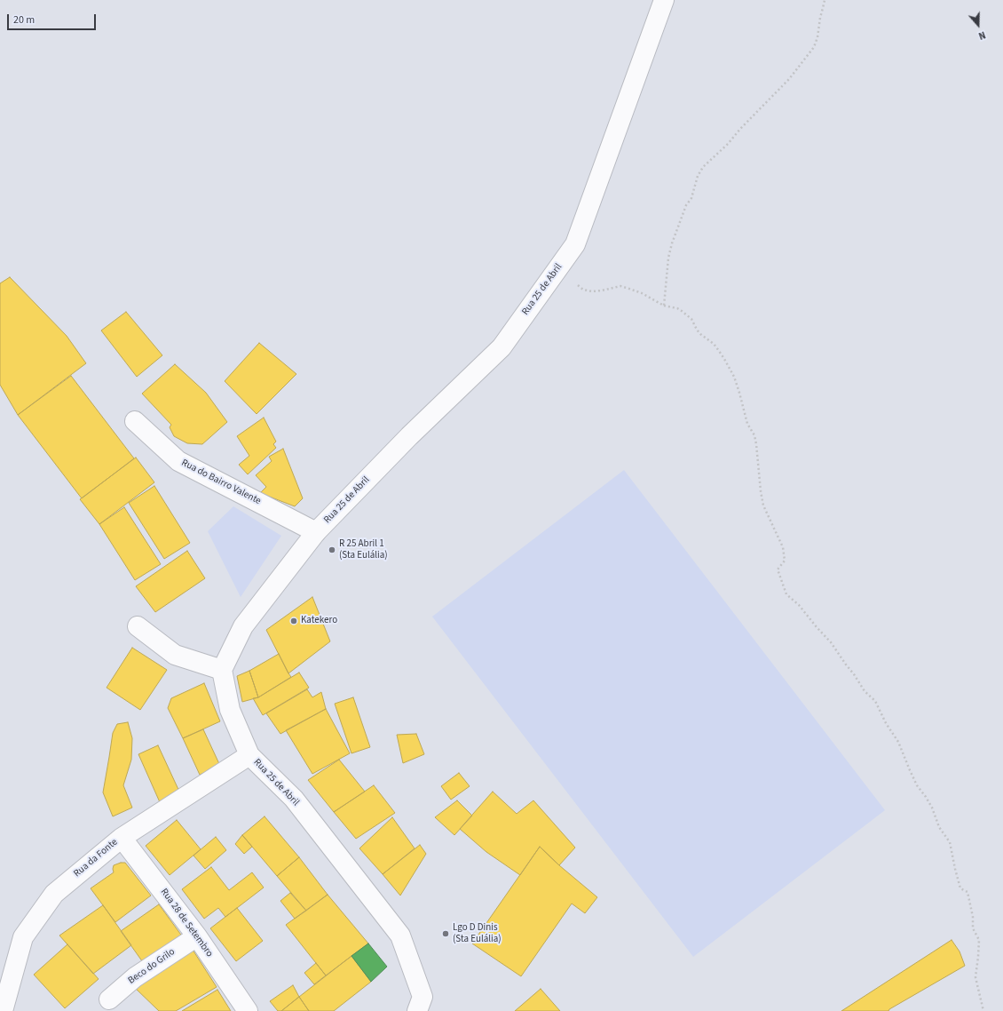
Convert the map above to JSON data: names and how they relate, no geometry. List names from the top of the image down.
{
  "streets": {
    "street": [
      "Rua 25 de Abril",
      "Rua do Bairro Valente",
      "Rua da Fonte",
      "Rua 28 de Setembro",
      "Beco do Grilo"
    ]
  },
  "crossings": [
    ["Rua 25 de Abril", "Rua do Bairro Valente"],
    ["Rua 25 de Abril", "Rua da Fonte"],
    ["Rua da Fonte", "Rua 28 de Setembro"],
    ["Rua 28 de Setembro", "Beco do Grilo"]
  ],
  "places": ["R 25 Abril 1 (Sta Eulália)", "Katekero", "Lgo D Dinis (Sta Eulália)"],
  "scale_bar": "20 m",
  "north": "bottom"
}
